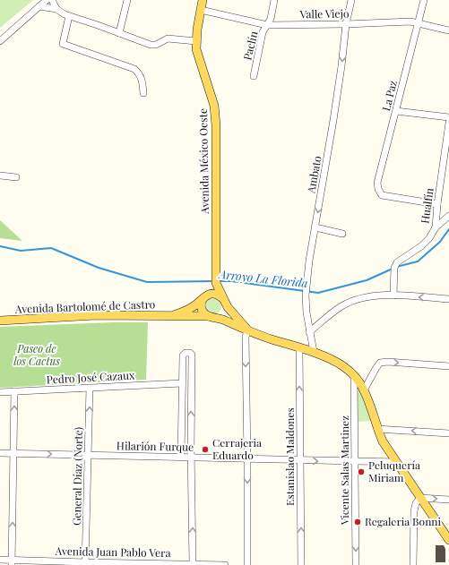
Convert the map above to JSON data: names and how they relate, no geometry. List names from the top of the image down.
{
  "streets": {
    "main road": ["Avenida México Oeste", "Avenida Bartolomé de Castro"],
    "street": [
      "Valle Viejo",
      "Paclín",
      "La Paz",
      "Ambato",
      "Hualfín",
      "Pedro José Cazaux",
      "Hilarión Furque",
      "Estanislao Maldones",
      "Vicente Salas Martinez",
      "General Díaz (Norte)",
      "Avenida Juan Pablo Vera"
    ]
  },
  "crossings": [
    ["Valle Viejo", "Paclín"],
    ["Valle Viejo", "La Paz"],
    ["Valle Viejo", "Avenida México Oeste"],
    ["Valle Viejo", "Ambato"],
    ["La Paz", "Hualfín"],
    ["Avenida México Oeste", "Avenida Bartolomé de Castro"],
    ["Ambato", "Avenida Bartolomé de Castro"],
    ["Avenida Bartolomé de Castro", "Hilarión Furque"],
    ["Avenida Bartolomé de Castro", "Estanislao Maldones"],
    ["Avenida Bartolomé de Castro", "Vicente Salas Martinez"],
    ["Pedro José Cazaux", "General Díaz (Norte)"],
    ["Hilarión Furque", "Estanislao Maldones"],
    ["Hilarión Furque", "Vicente Salas Martinez"],
    ["Hilarión Furque", "General Díaz (Norte)"],
    ["General Díaz (Norte)", "Avenida Juan Pablo Vera"]
  ],
  "one_way": ["Ambato", "Vicente Salas Martinez", "General Díaz (Norte)"],
  "water": ["Arroyo La Florida"],
  "parks": ["Paseo de los Cactus"],
  "places": ["Cerrajeria Eduardo", "Peluquería Miriam", "Regaleria Bonni"]
}
